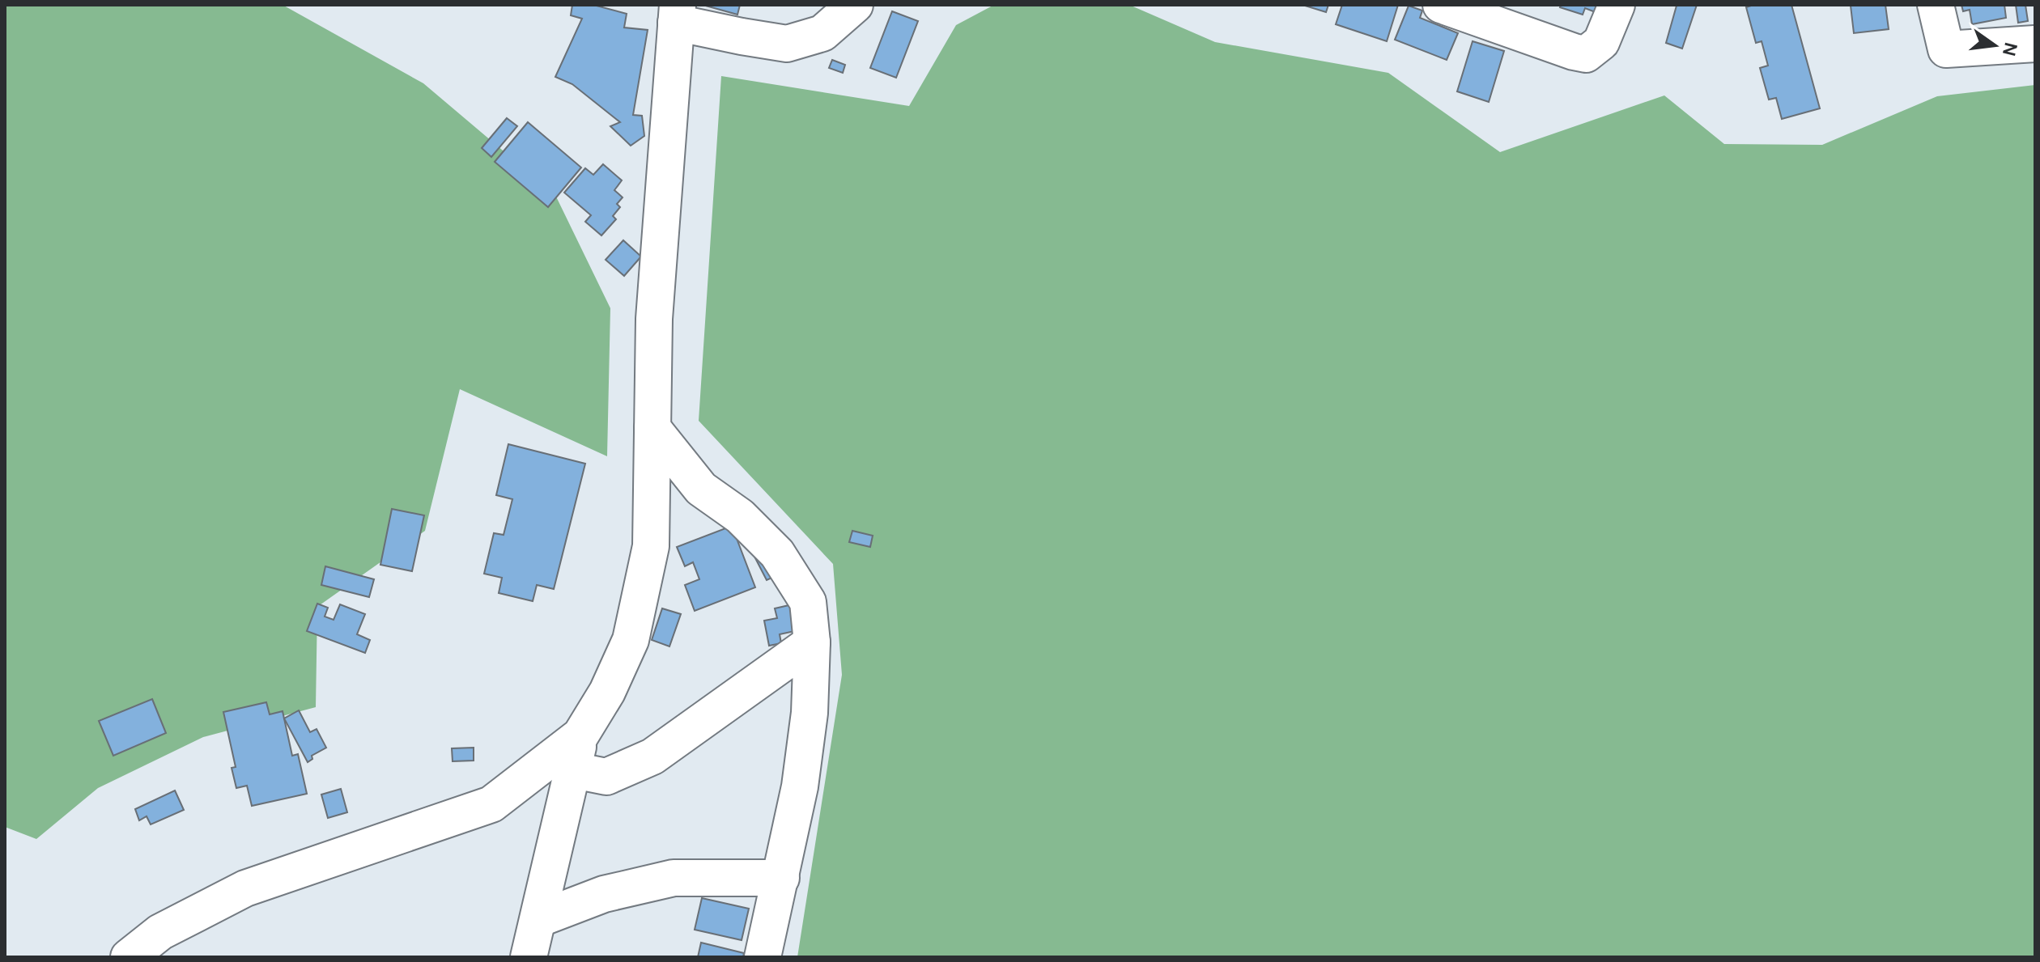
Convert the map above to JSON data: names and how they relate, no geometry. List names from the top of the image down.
{
  "north": "right"
}
